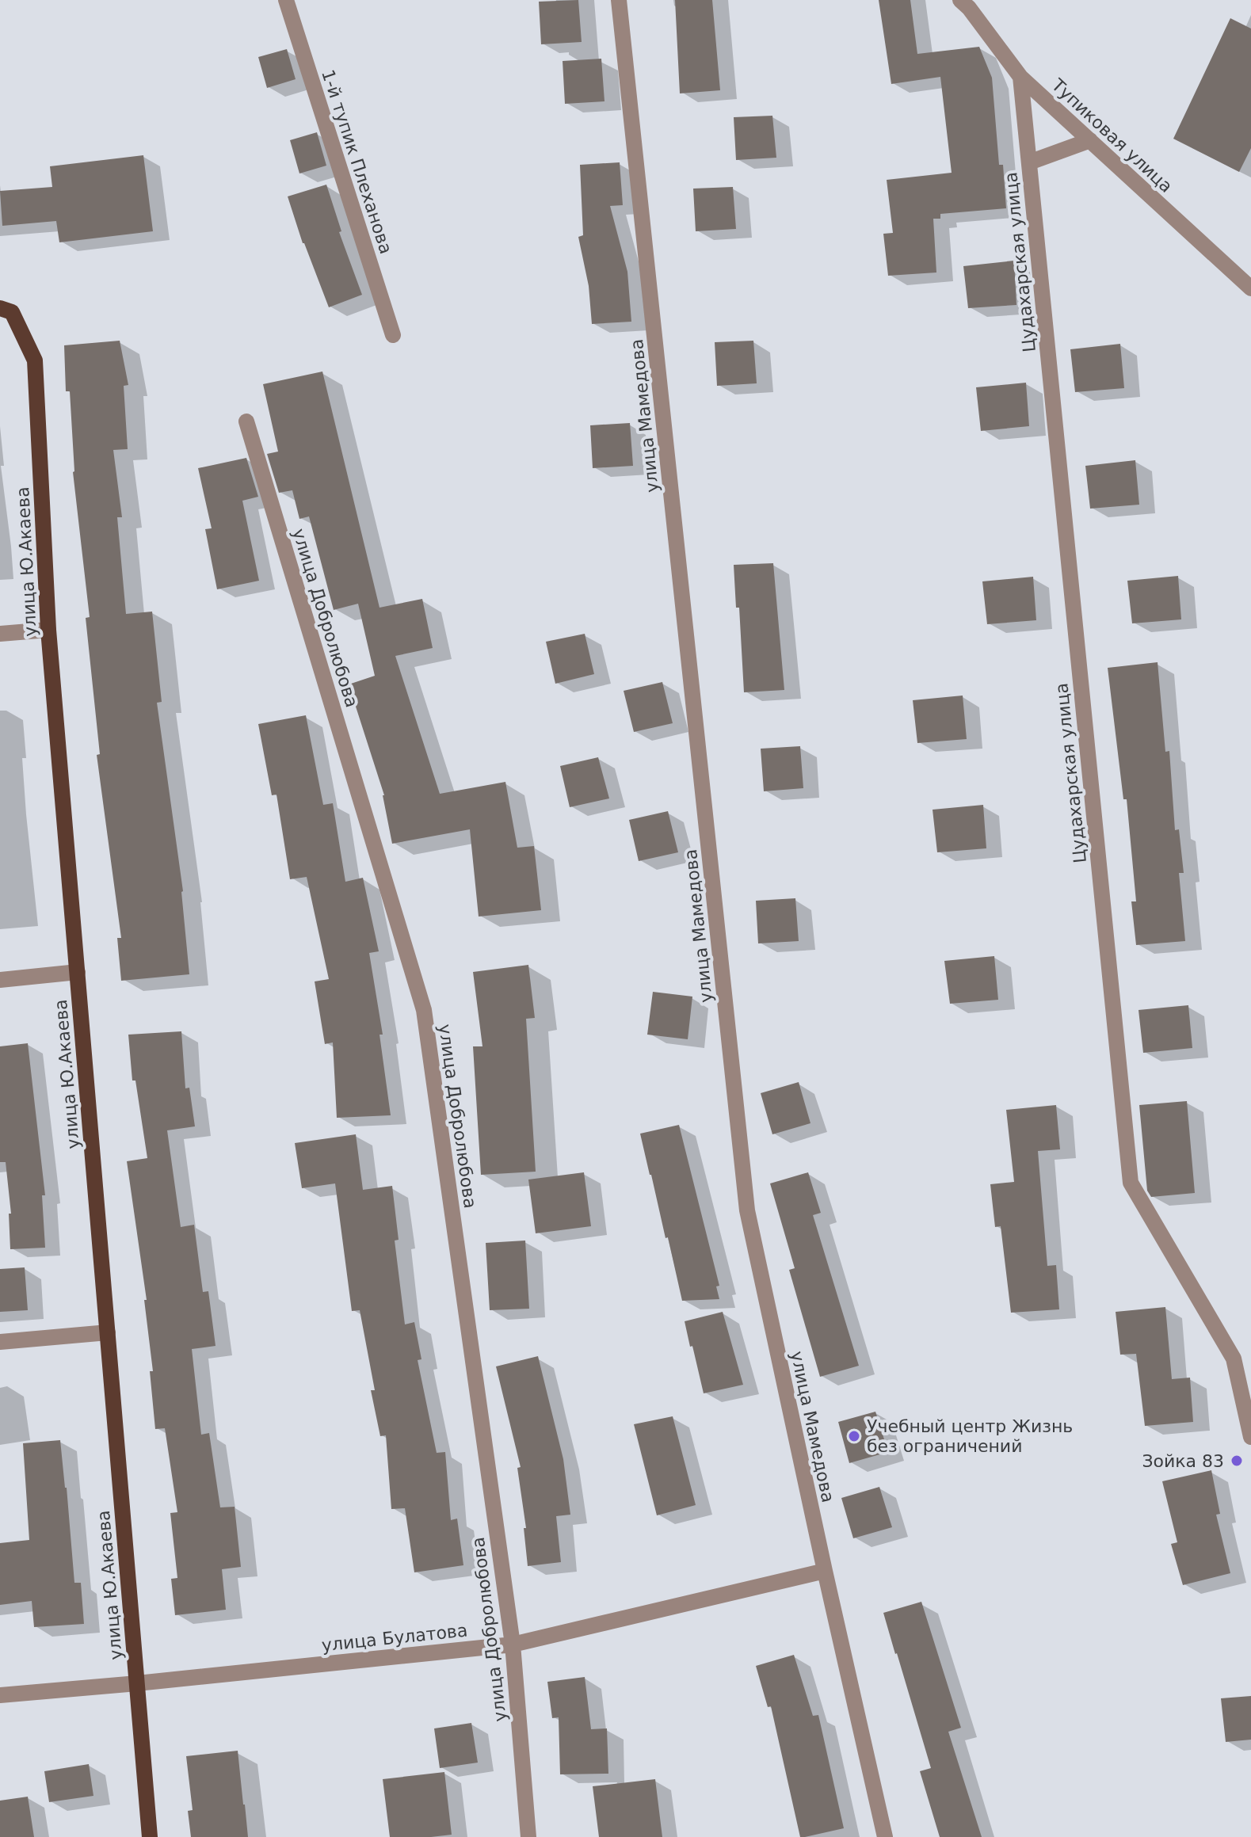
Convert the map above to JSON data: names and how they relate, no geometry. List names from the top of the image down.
{
  "streets": {
    "main road": ["улица Ю.Акаева"],
    "street": [
      "Тупиковая улица",
      "1-й тупик Плеханова",
      "Цудахарская улица",
      "улица Мамедова",
      "улица Добролюбова",
      "улица Булатова"
    ]
  },
  "crossings": [
    ["Тупиковая улица", "Цудахарская улица"],
    ["улица Мамедова", "улица Булатова"],
    ["улица Ю.Акаева", "улица Булатова"],
    ["улица Добролюбова", "улица Булатова"]
  ],
  "places": ["Учебный центр Жизнь без ограничений", "Зойка 83"]
}
